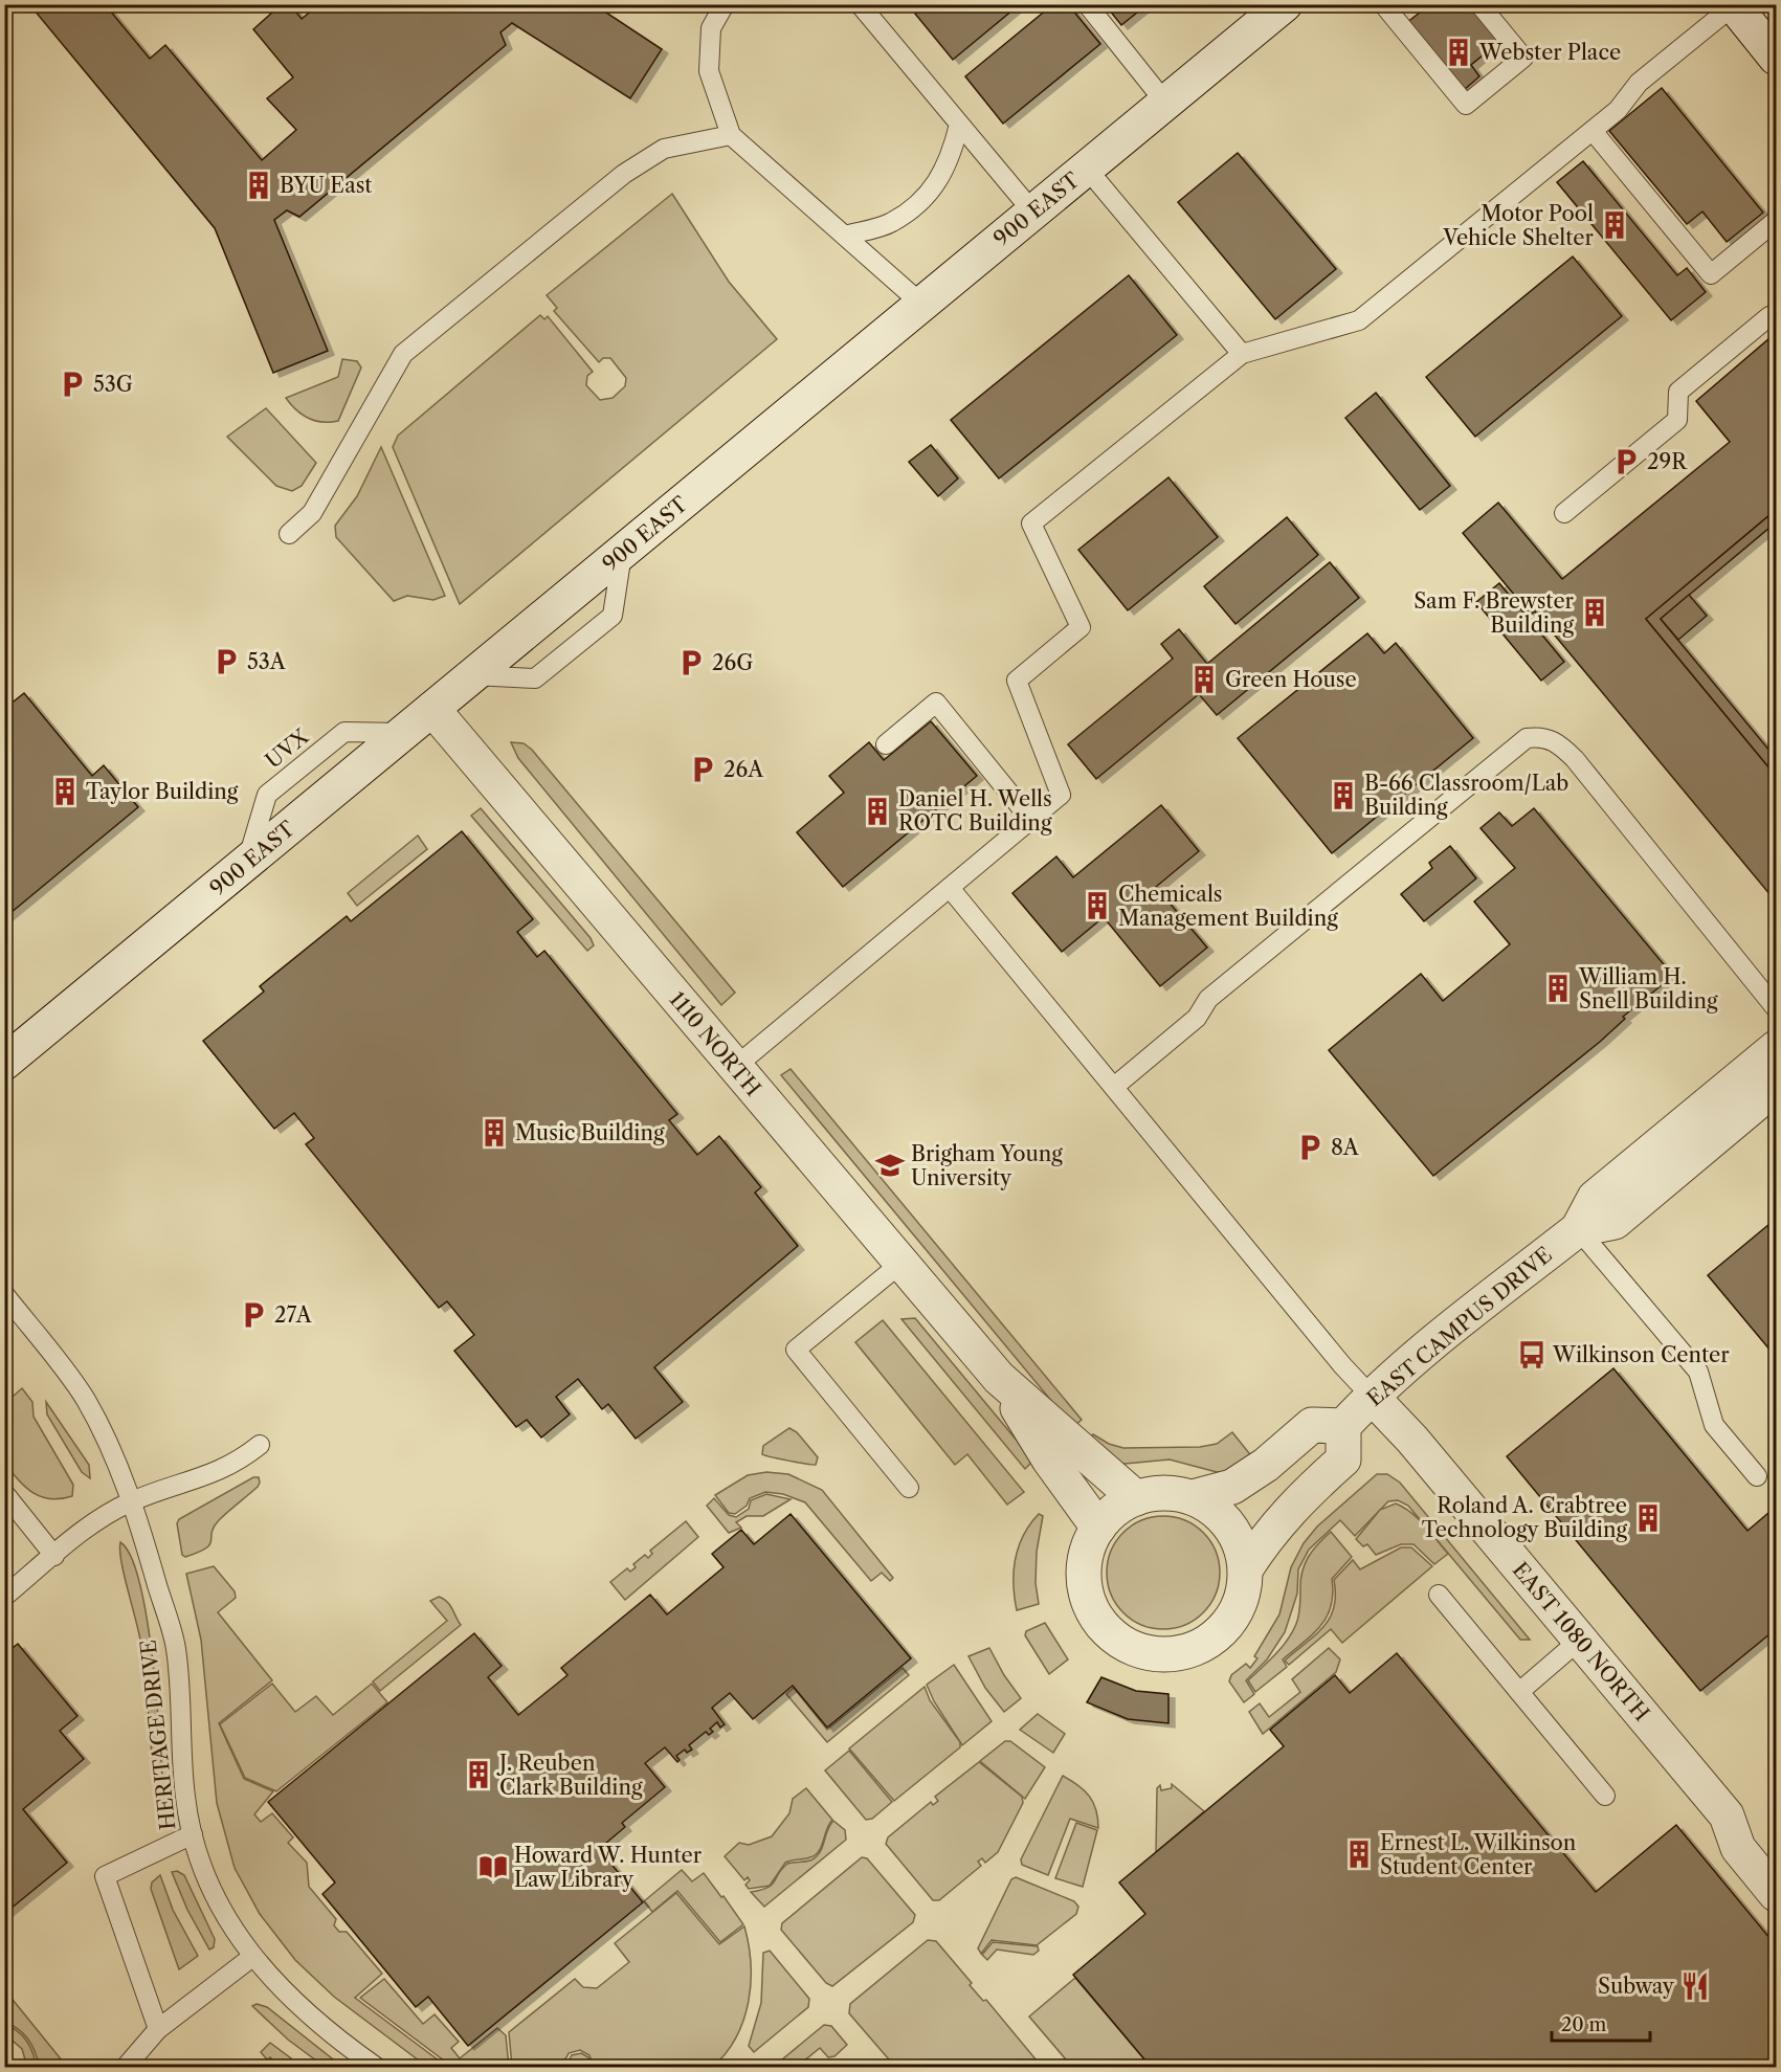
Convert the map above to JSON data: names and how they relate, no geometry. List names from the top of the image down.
{
  "streets": {
    "street": [
      "900 EAST",
      "1110 NORTH",
      "EAST CAMPUS DRIVE",
      "EAST 1080 NORTH"
    ],
    "lane": ["HERITAGE DRIVE"]
  },
  "crossings": [
    ["900 EAST", "1110 NORTH"],
    ["EAST CAMPUS DRIVE", "EAST 1080 NORTH"]
  ],
  "places": {
    "building": [
      "Webster Place",
      "BYU East",
      "Motor Pool Vehicle Shelter",
      "Sam F. Brewster Building",
      "Green House",
      "Taylor Building",
      "B-66 Classroom/Lab Building",
      "Daniel H. Wells ROTC Building",
      "Chemicals Management Building",
      "William H. Snell Building",
      "Music Building",
      "Roland A. Crabtree Technology Building",
      "J. Reuben Clark Building",
      "Ernest L. Wilkinson Student Center"
    ],
    "parking": [
      "53G",
      "29R",
      "53A",
      "26G",
      "26A",
      "8A",
      "27A"
    ],
    "school or university": ["Brigham Young University"],
    "bus stop": ["Wilkinson Center"],
    "library": ["Howard W. Hunter Law Library"],
    "restaurant": ["Subway"]
  },
  "scale_bar": "20 m"
}
